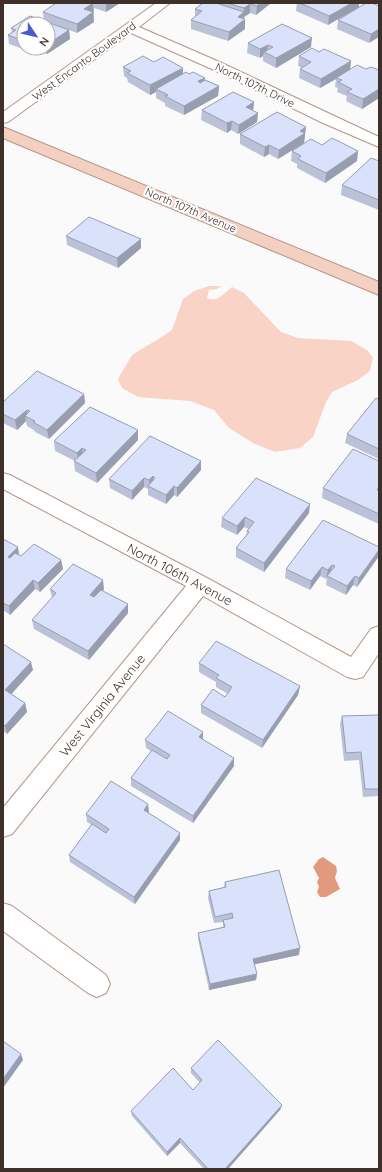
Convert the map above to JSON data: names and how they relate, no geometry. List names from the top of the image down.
{
  "streets": {
    "main road": ["North 107th Avenue"],
    "street": [
      "West Encanto Boulevard",
      "North 107th Drive",
      "North 106th Avenue",
      "West Virginia Avenue"
    ]
  },
  "crossings": [
    ["West Encanto Boulevard", "North 107th Drive"],
    ["North 106th Avenue", "West Virginia Avenue"]
  ],
  "north": "bottom right"
}
